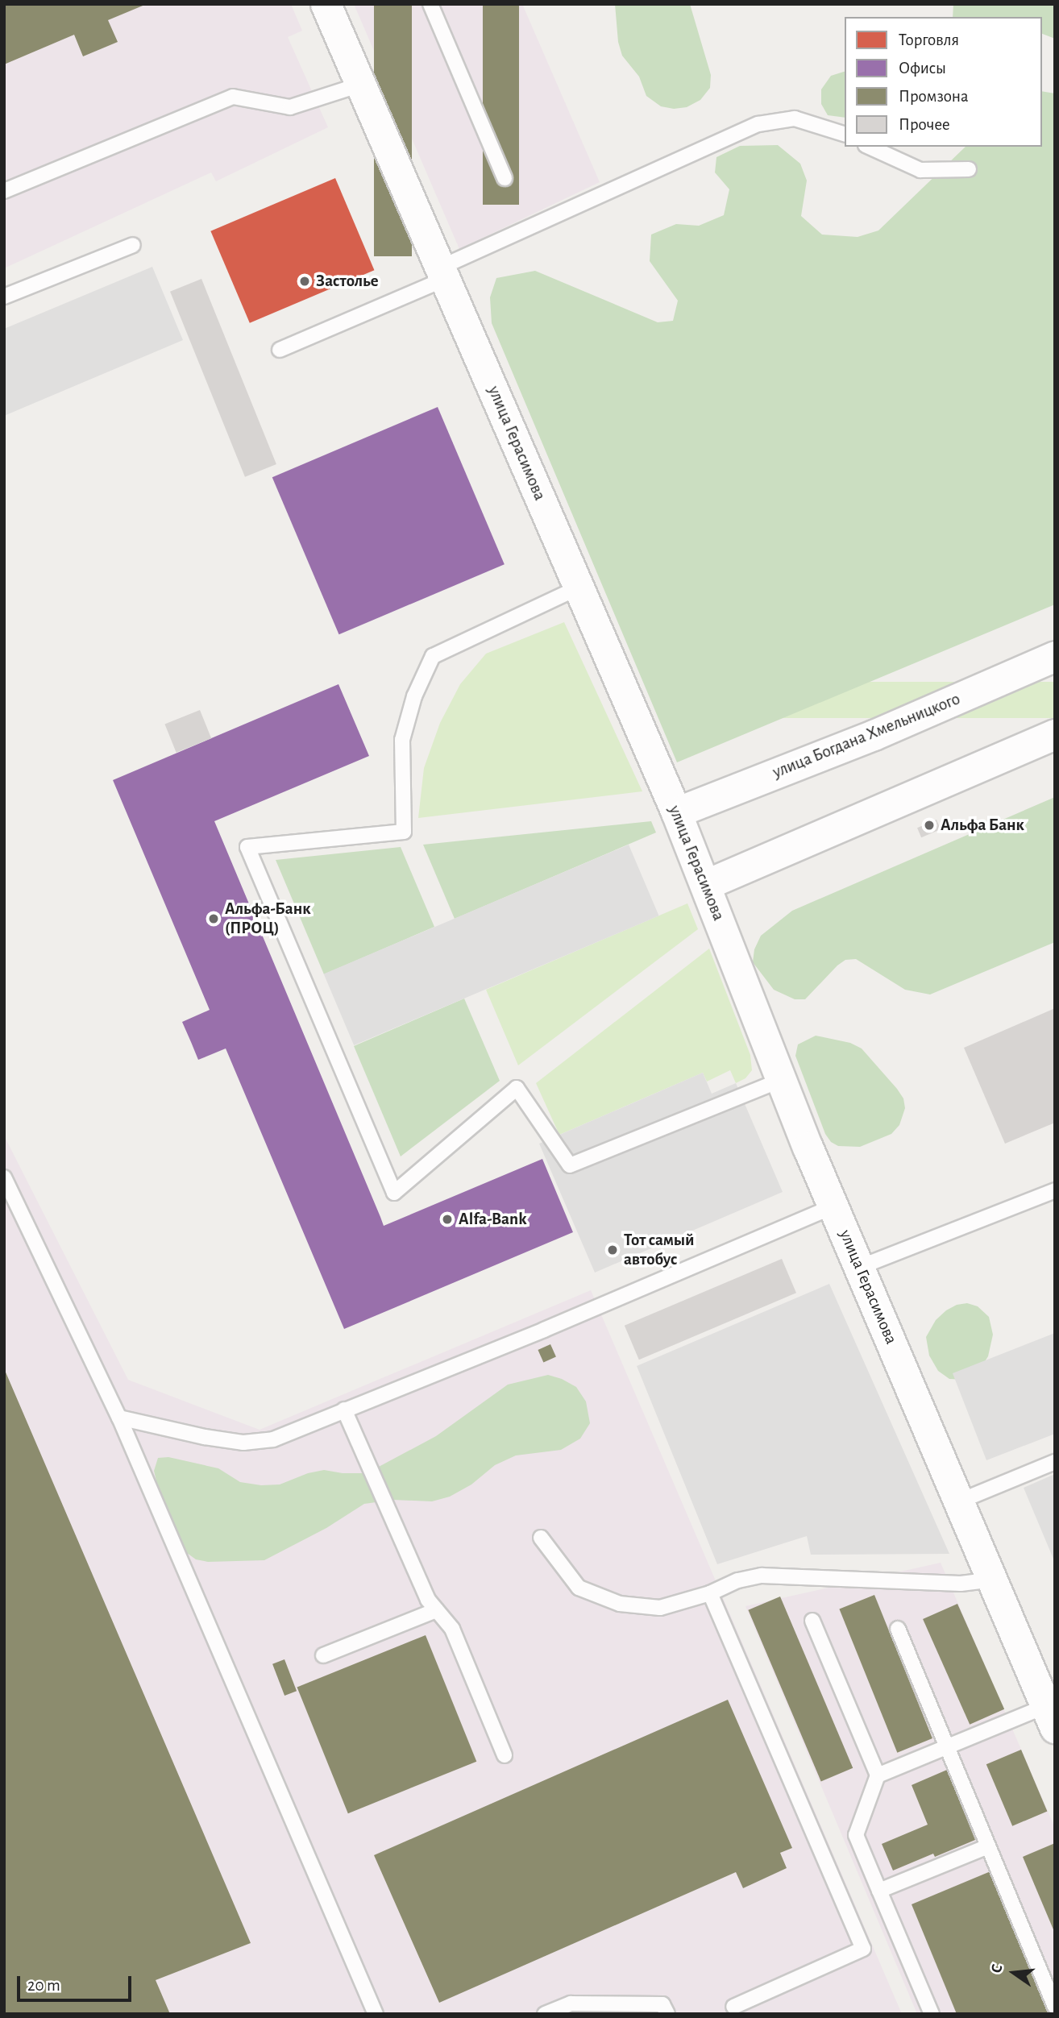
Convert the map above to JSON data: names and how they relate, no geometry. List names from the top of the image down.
{
  "streets": {
    "street": ["улица Герасимова", "улица Богдана Хмельницкого"]
  },
  "crossings": [
    ["улица Герасимова", "улица Богдана Хмельницкого"]
  ],
  "places": [
    "Застолье",
    "Альфа Банк",
    "Альфа-Банк (ПРОЦ)",
    "Alfa-Bank",
    "Тот самый автобус"
  ],
  "legend": [
    "Торговля",
    "Офисы",
    "Промзона",
    "Прочее"
  ],
  "scale_bar": "20 m",
  "north": "left"
}
